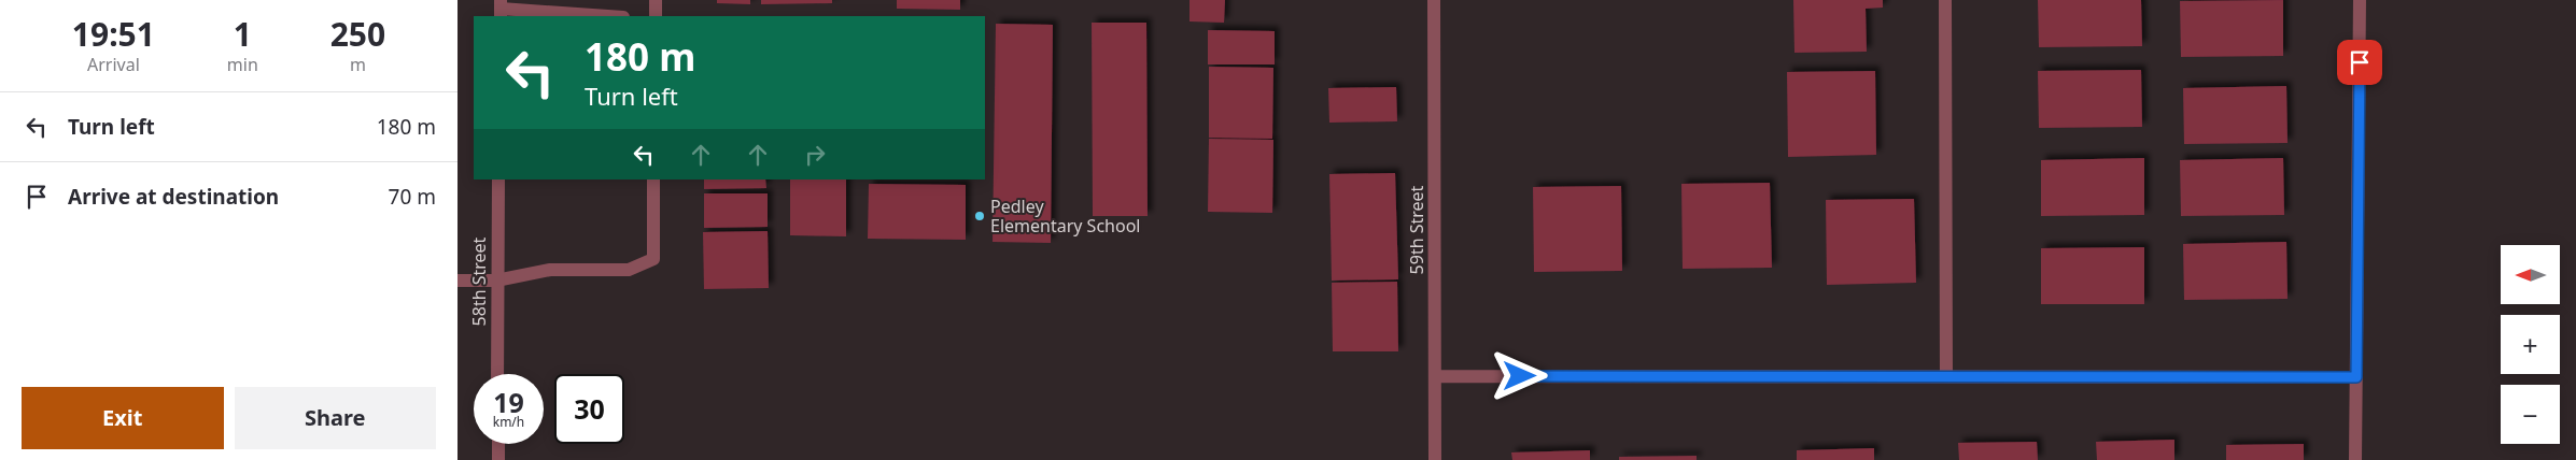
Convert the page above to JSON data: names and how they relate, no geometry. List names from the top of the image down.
{
  "streets": {
    "street": ["59th Street", "58th Street"]
  },
  "places": ["Pedley Elementary School"],
  "north": "left",
  "page": {
    "eta": [
      "19:51",
      "Arrival",
      "1",
      "min",
      "250",
      "m"
    ],
    "turn": ["180 m", "Turn left"],
    "list": [
      {
        "name": "Turn left",
        "value": "180 m"
      },
      {
        "name": "Arrive at destination",
        "value": "70 m"
      }
    ],
    "map_buttons": ["+", "−"],
    "speed": "19 km/h",
    "limit": "30",
    "buttons": ["Exit", "Share"]
  }
}
